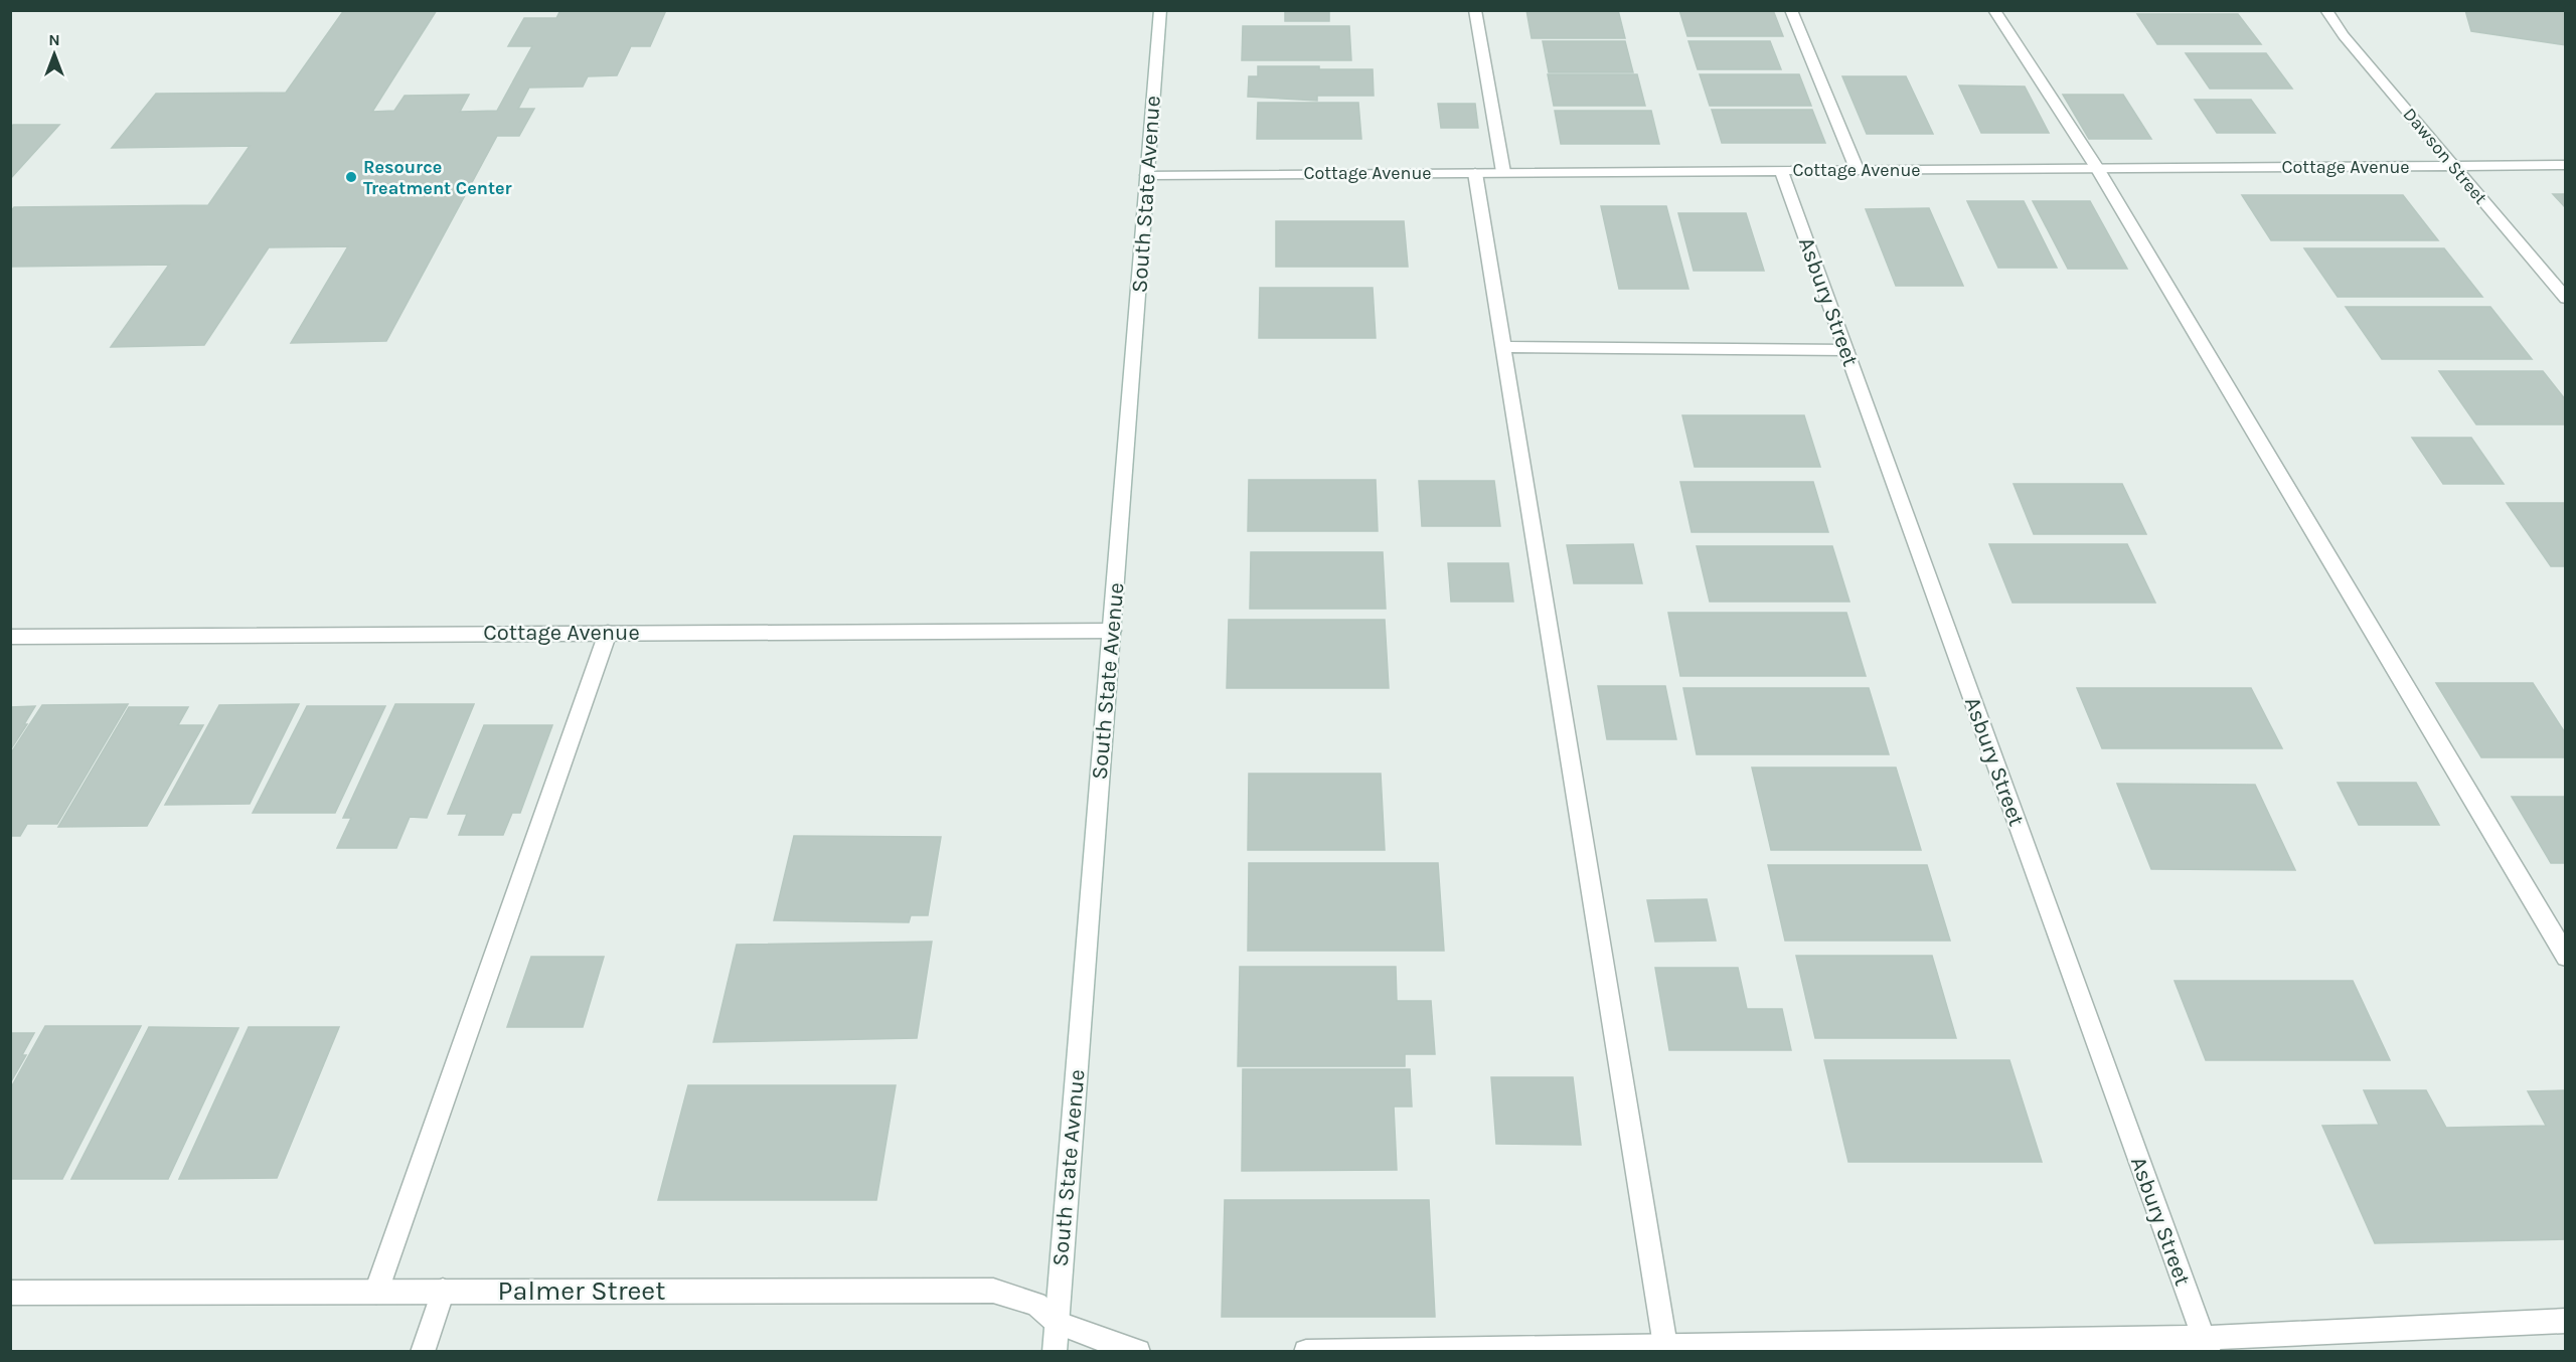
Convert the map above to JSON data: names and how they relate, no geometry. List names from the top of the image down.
{
  "streets": {
    "street": [
      "Dawson Street",
      "Cottage Avenue",
      "South State Avenue",
      "Asbury Street",
      "Palmer Street"
    ]
  },
  "crossings": [
    ["Dawson Street", "Cottage Avenue"],
    ["Cottage Avenue", "South State Avenue"],
    ["Cottage Avenue", "Asbury Street"],
    ["South State Avenue", "Palmer Street"]
  ],
  "places": ["Resource Treatment Center"],
  "north": "top"
}
